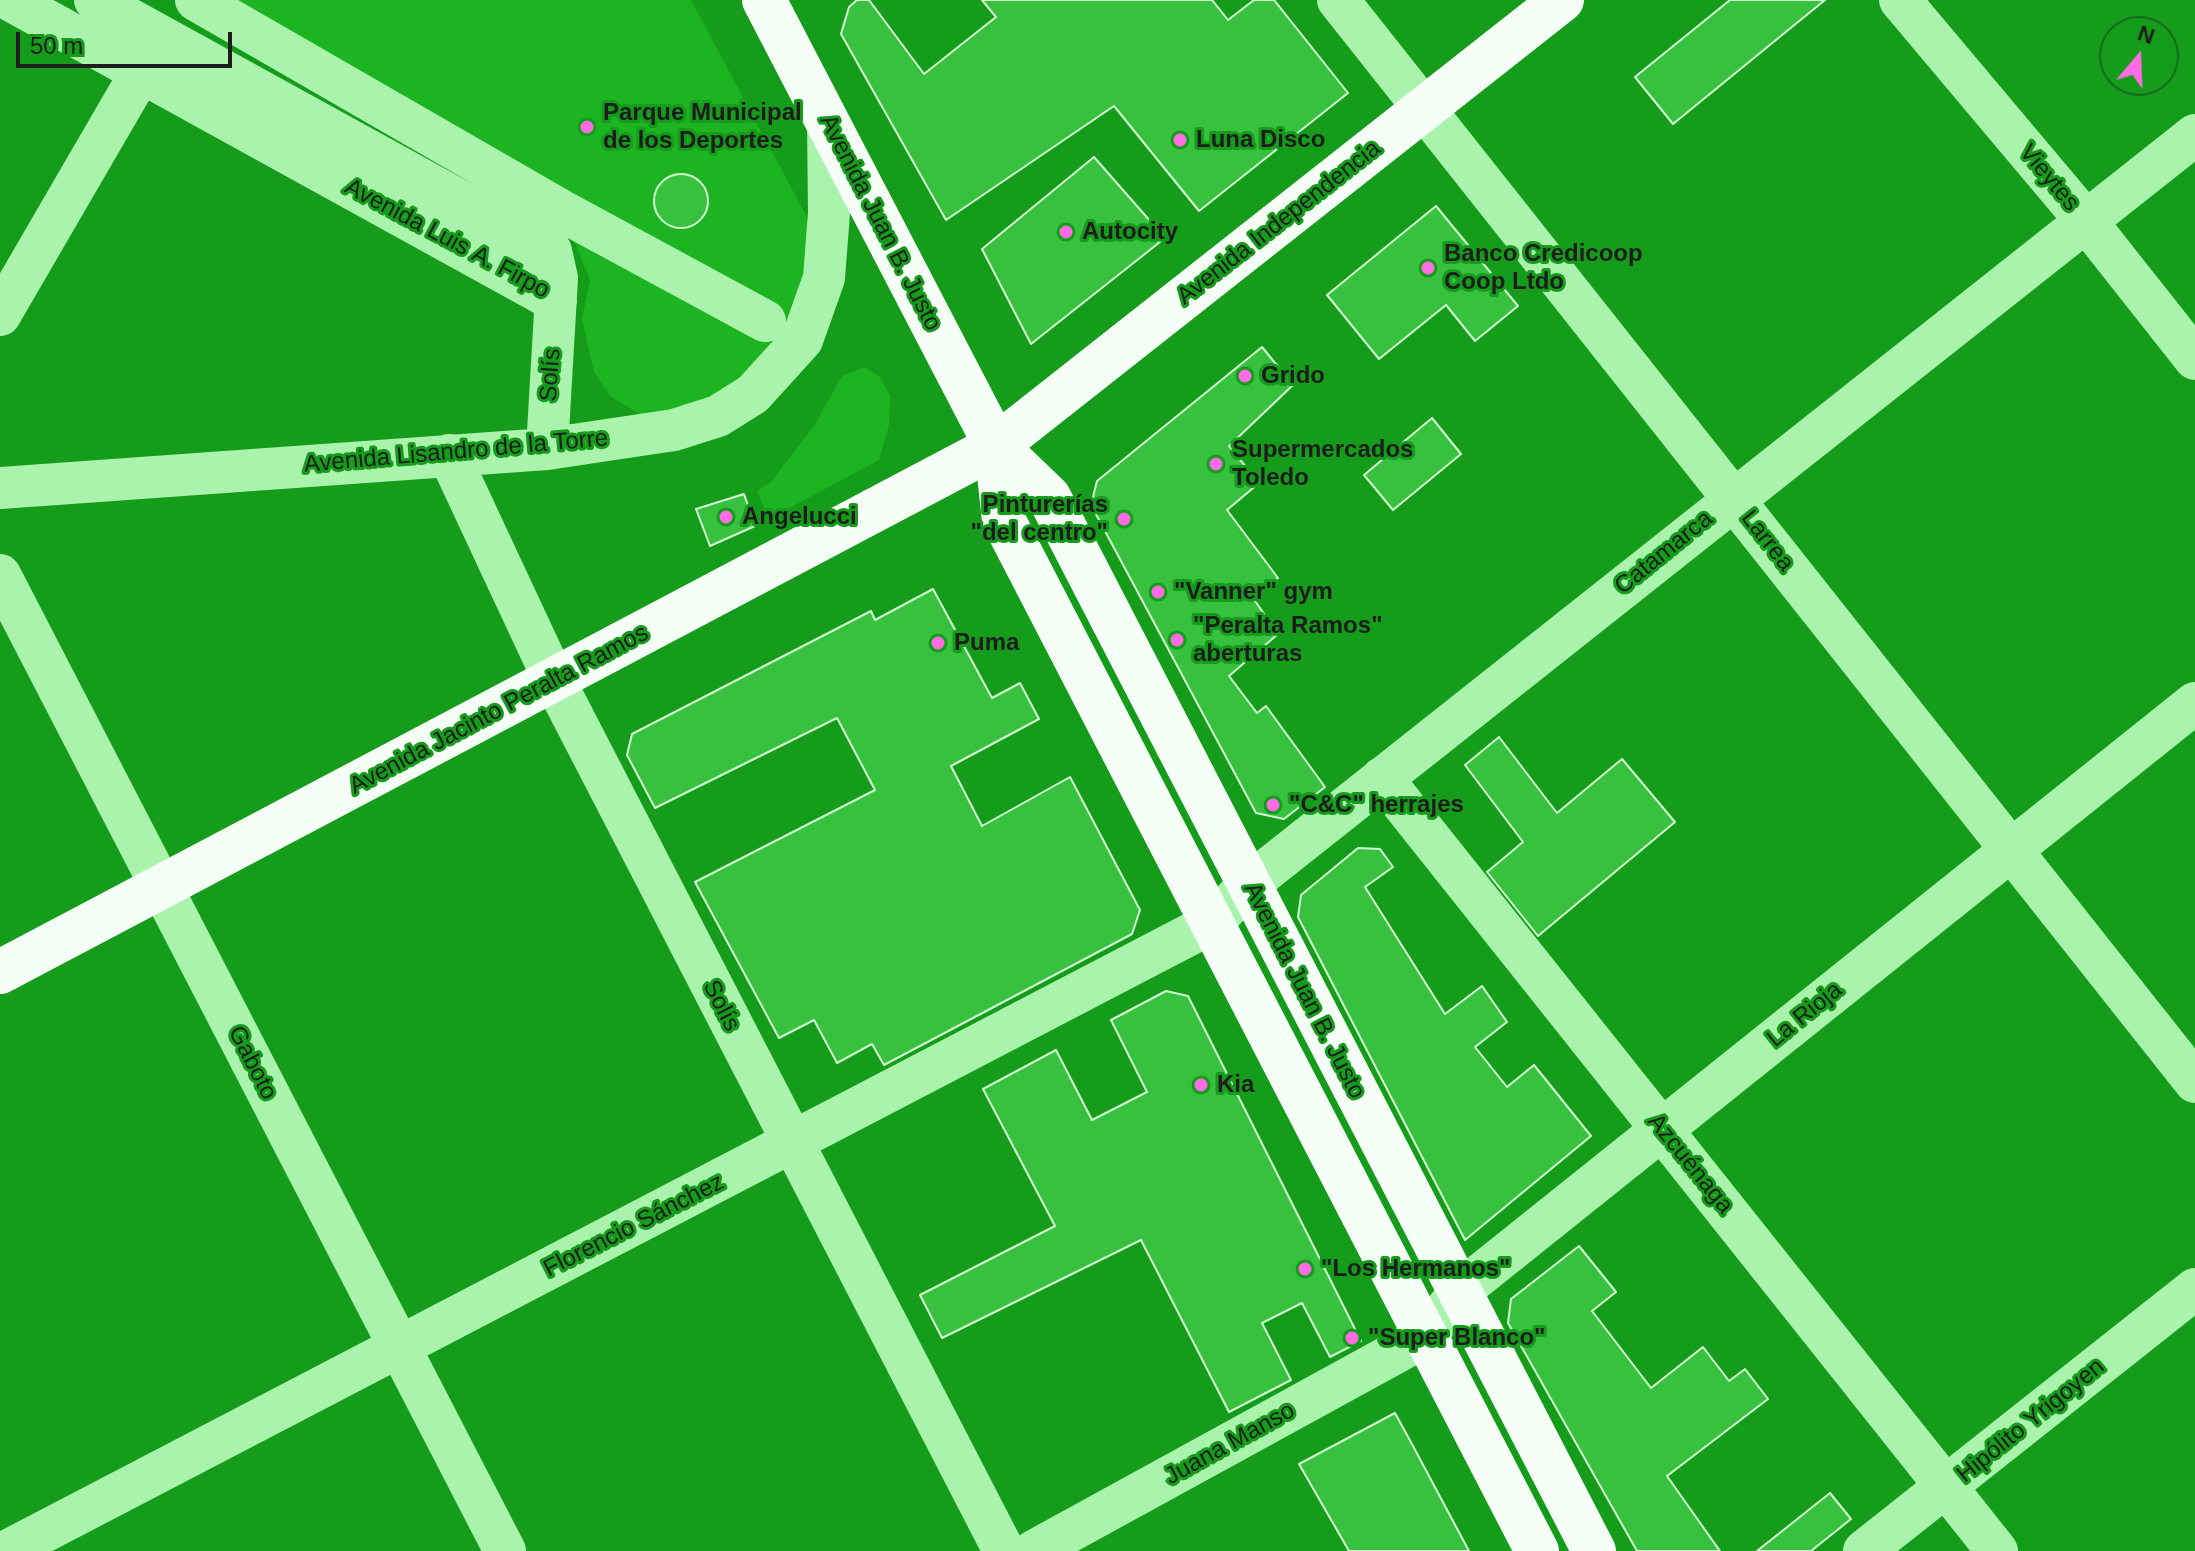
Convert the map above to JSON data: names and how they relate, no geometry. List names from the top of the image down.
{
  "streets": {
    "main road": ["Avenida Juan B. Justo", "Avenida Independencia", "Avenida Jacinto Peralta Ramos"],
    "street": [
      "Vieytes",
      "Avenida Luis A. Firpo",
      "Solís",
      "Avenida Lisandro de la Torre",
      "Larrea",
      "Catamarca",
      "La Rioja",
      "Gaboto",
      "Azcuénaga",
      "Florencio Sánchez",
      "Hipólito Yrigoyen",
      "Juana Manso"
    ]
  },
  "crossings": [
    ["Vieytes", "Catamarca"],
    ["Avenida Juan B. Justo", "Avenida Independencia"],
    ["Avenida Juan B. Justo", "Avenida Lisandro de la Torre"],
    ["Avenida Juan B. Justo", "Catamarca"],
    ["Avenida Juan B. Justo", "Avenida Jacinto Peralta Ramos"],
    ["Avenida Juan B. Justo", "La Rioja"],
    ["Avenida Juan B. Justo", "Florencio Sánchez"],
    ["Avenida Juan B. Justo", "Juana Manso"],
    ["Avenida Independencia", "Larrea"],
    ["Avenida Independencia", "Avenida Jacinto Peralta Ramos"],
    ["Avenida Luis A. Firpo", "Solís"],
    ["Solís", "Avenida Lisandro de la Torre"],
    ["Solís", "Avenida Jacinto Peralta Ramos"],
    ["Solís", "Florencio Sánchez"],
    ["Larrea", "Catamarca"],
    ["Larrea", "La Rioja"],
    ["Catamarca", "Azcuénaga"],
    ["Catamarca", "Florencio Sánchez"],
    ["Avenida Jacinto Peralta Ramos", "Gaboto"],
    ["La Rioja", "Azcuénaga"],
    ["La Rioja", "Juana Manso"],
    ["Gaboto", "Florencio Sánchez"],
    ["Azcuénaga", "Hipólito Yrigoyen"]
  ],
  "places": [
    "Parque Municipal de los Deportes",
    "Luna Disco",
    "Autocity",
    "Banco Credicoop Coop Ltdo",
    "Grido",
    "Supermercados Toledo",
    "Angelucci",
    "Pinturerías \"del centro\"",
    "\"Vanner\" gym",
    "\"Peralta Ramos\" aberturas",
    "Puma",
    "\"C&C\" herrajes",
    "Kia",
    "\"Los Hermanos\"",
    "\"Super Blanco\""
  ],
  "scale_bar": "50 m",
  "north": "top"
}
